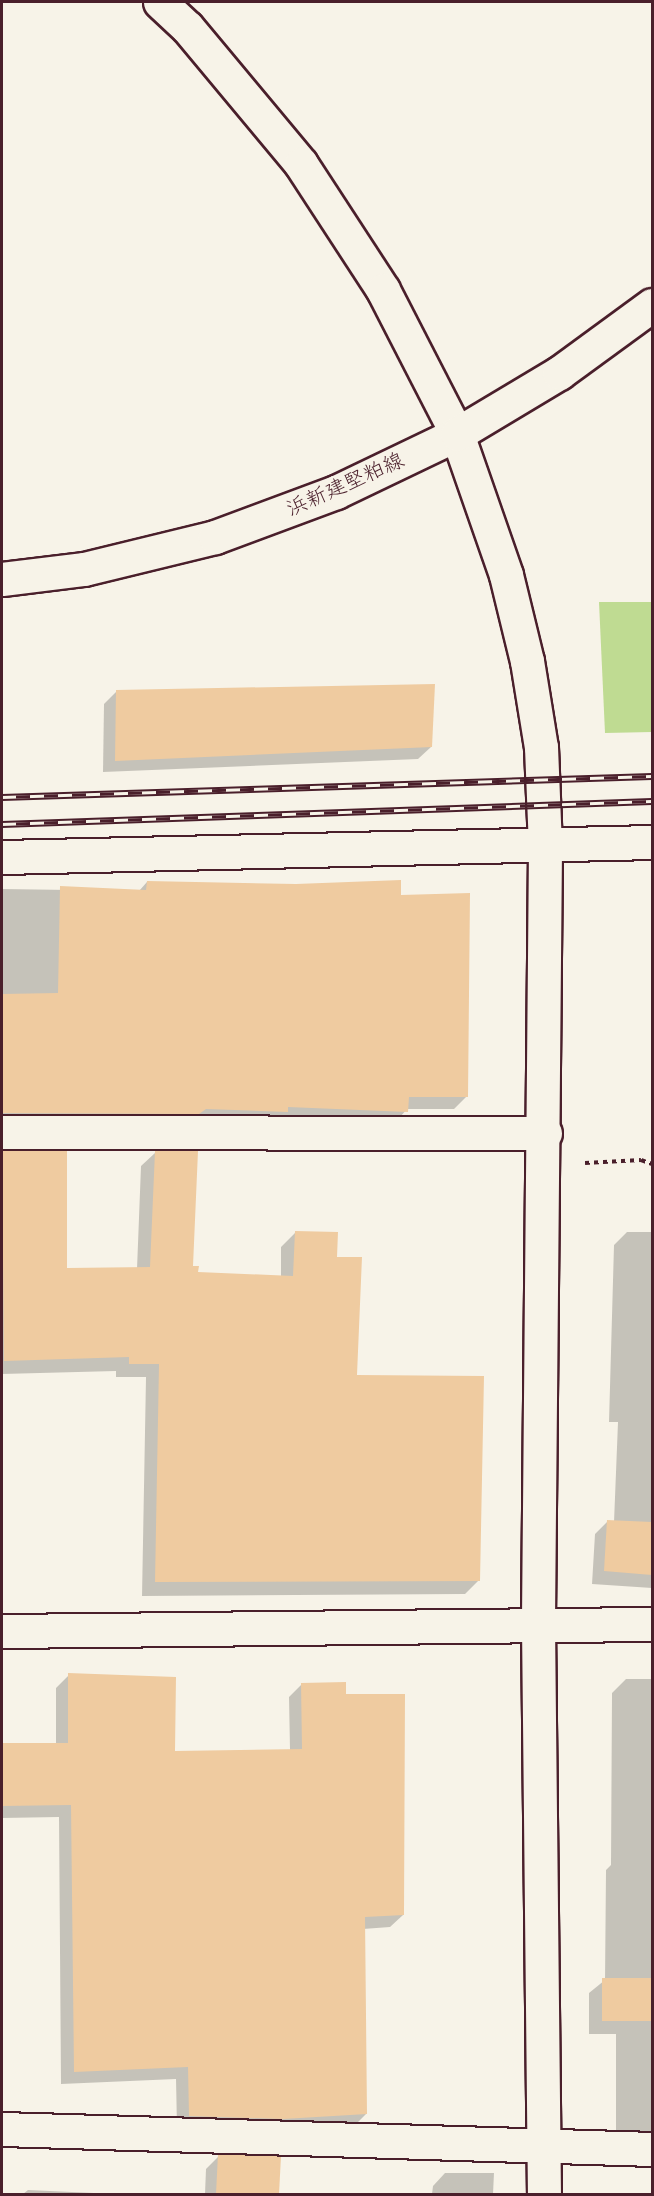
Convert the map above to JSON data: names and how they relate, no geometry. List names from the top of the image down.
{
  "streets": {
    "street": ["浜新建堅粕線"]
  }
}
